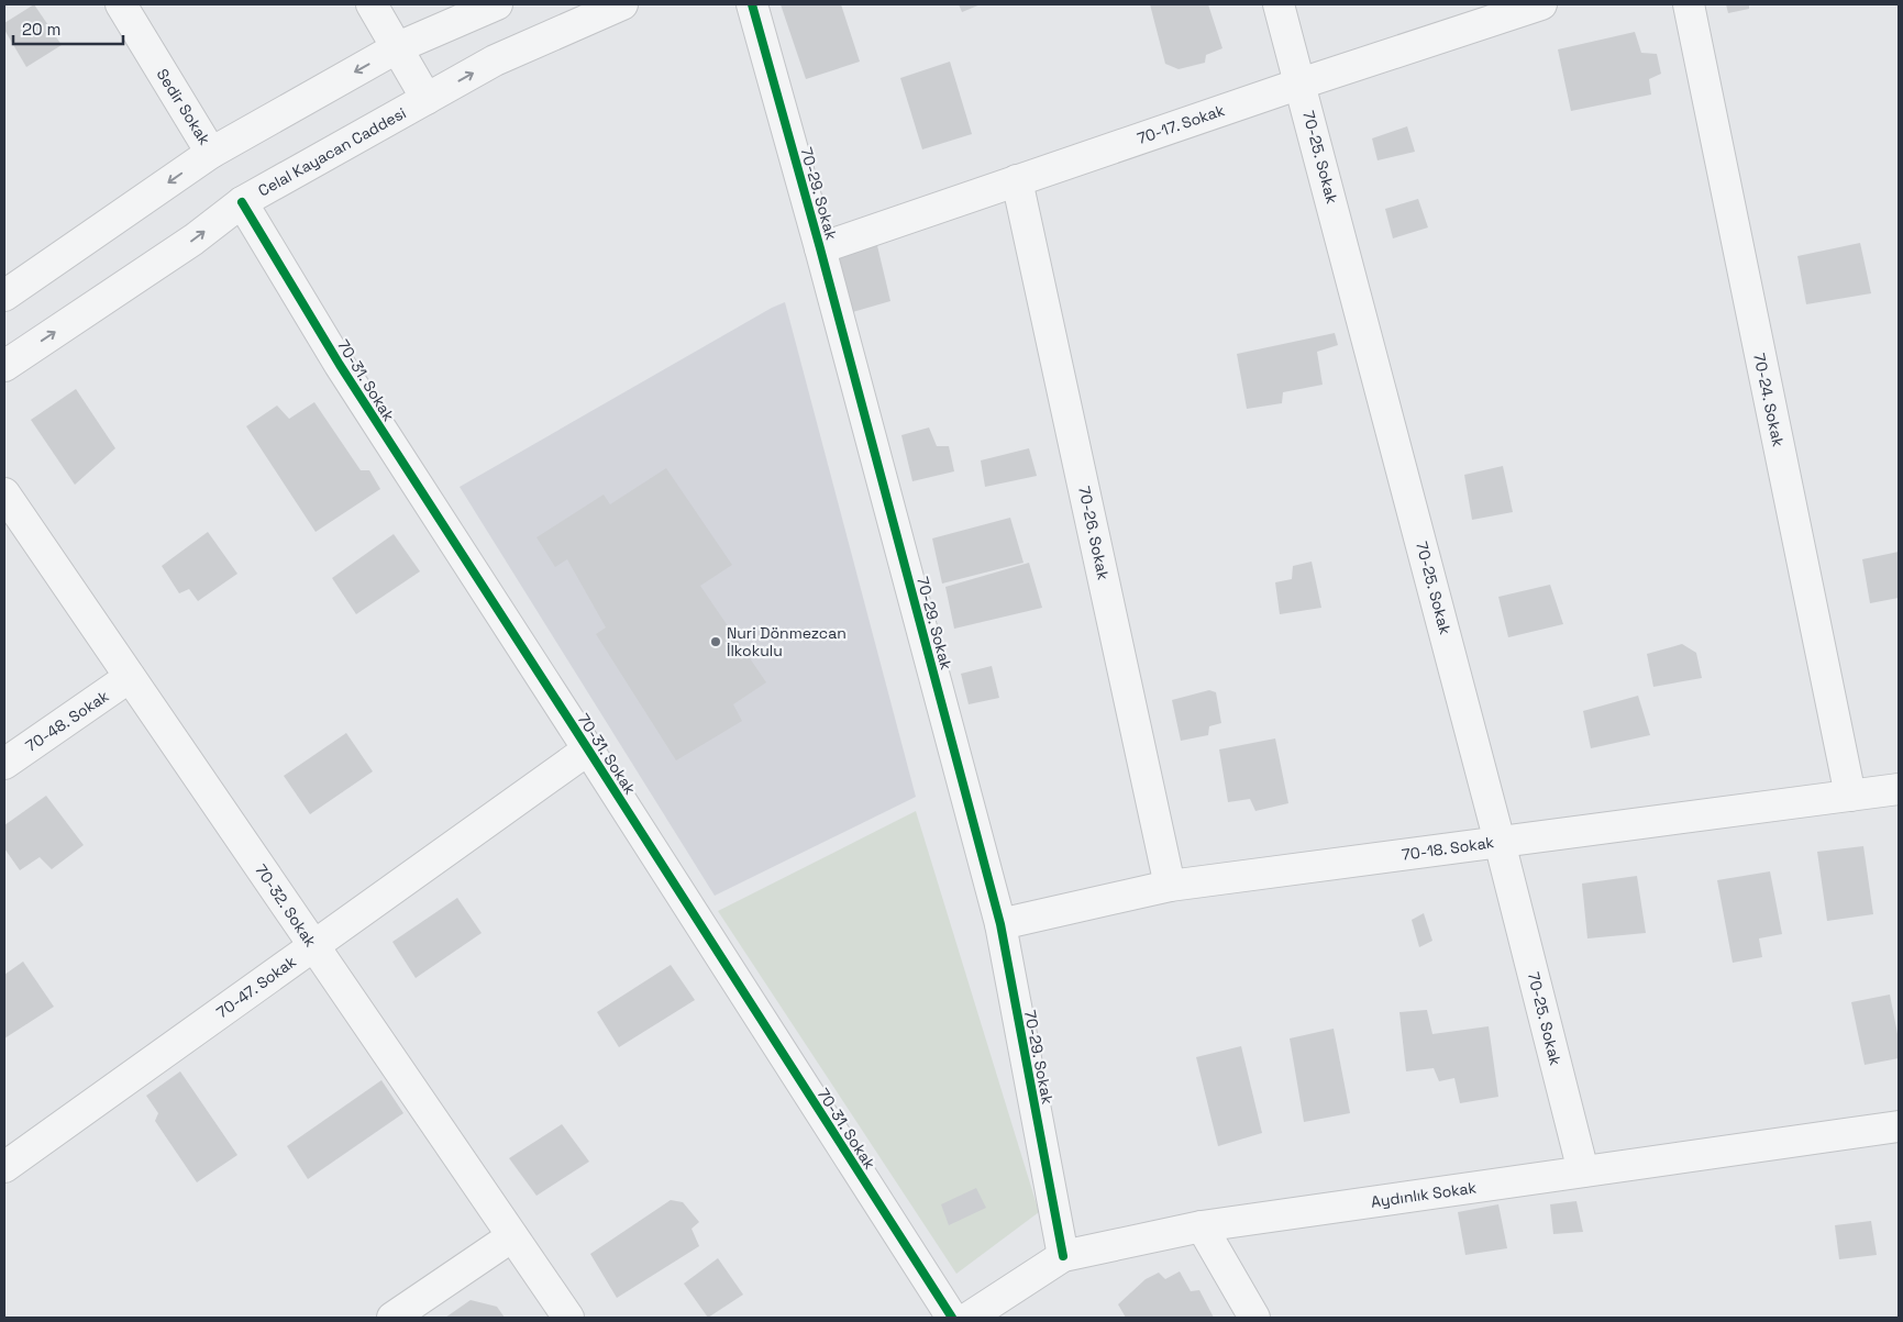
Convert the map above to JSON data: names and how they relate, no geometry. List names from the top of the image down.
{
  "streets": {
    "street": [
      "Sedir Sokak",
      "70-17. Sokak",
      "Celal Kayacan Caddesi",
      "70-25. Sokak",
      "70-29. Sokak",
      "70-31. Sokak",
      "70-24. Sokak",
      "70-26. Sokak",
      "70-48. Sokak",
      "70-18. Sokak",
      "70-32. Sokak",
      "70-47. Sokak",
      "Aydınlık Sokak"
    ]
  },
  "crossings": [
    ["70-17. Sokak", "70-25. Sokak"],
    ["70-17. Sokak", "70-29. Sokak"],
    ["70-17. Sokak", "70-26. Sokak"],
    ["Celal Kayacan Caddesi", "70-31. Sokak"],
    ["70-25. Sokak", "70-18. Sokak"],
    ["70-25. Sokak", "Aydınlık Sokak"],
    ["70-29. Sokak", "70-18. Sokak"],
    ["70-29. Sokak", "Aydınlık Sokak"],
    ["70-31. Sokak", "70-47. Sokak"],
    ["70-24. Sokak", "70-18. Sokak"],
    ["70-26. Sokak", "70-18. Sokak"],
    ["70-48. Sokak", "70-32. Sokak"],
    ["70-32. Sokak", "70-47. Sokak"]
  ],
  "places": ["Nuri Dönmezcan İlkokulu"],
  "scale_bar": "20 m"
}
